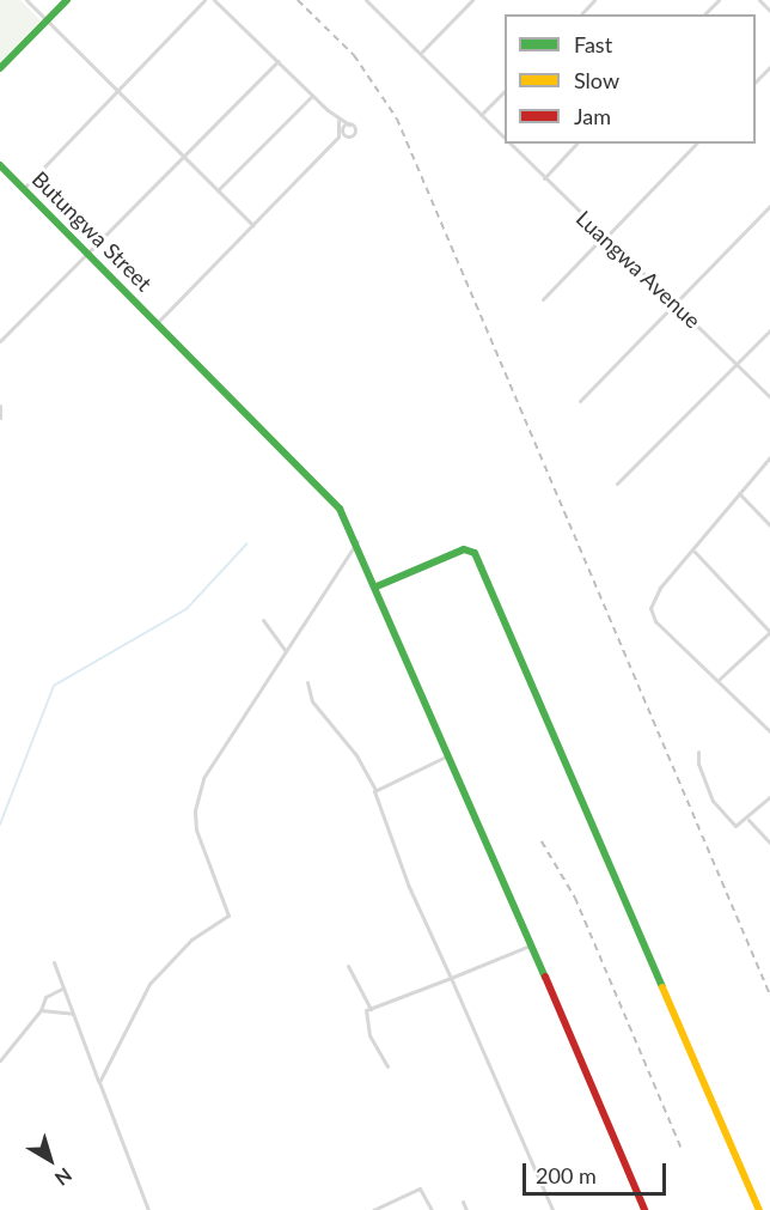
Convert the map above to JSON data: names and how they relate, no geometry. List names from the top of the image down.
{
  "streets": {
    "main road": ["Butungwa Street"],
    "street": ["Luangwa Avenue"]
  },
  "legend": ["Fast", "Slow", "Jam"],
  "scale_bar": "200 m",
  "north": "bottom right"
}
